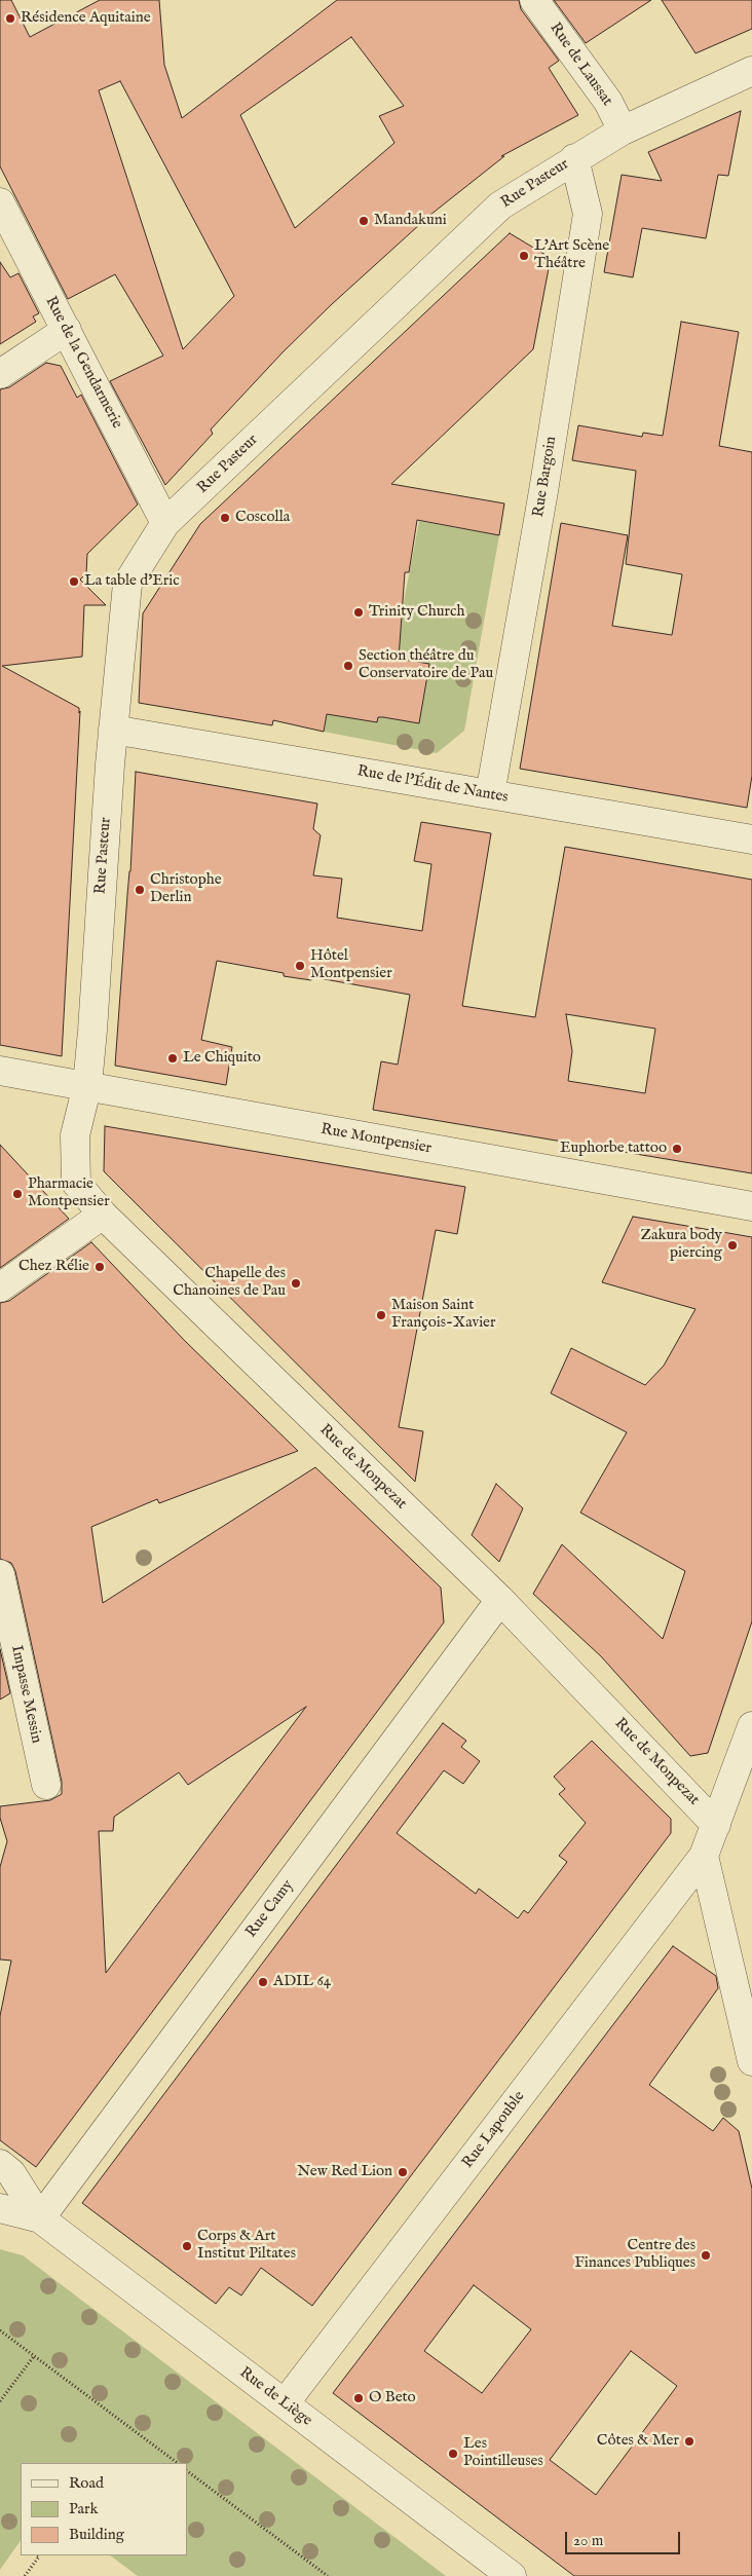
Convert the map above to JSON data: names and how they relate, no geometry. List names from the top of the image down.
{
  "streets": {
    "street": [
      "Rue de Laussat",
      "Rue Pasteur",
      "Rue de la Gendarmerie",
      "Rue Bargoin",
      "Rue de l'Édit de Nantes",
      "Rue Montpensier",
      "Rue de Monpezat",
      "Impasse Messin",
      "Rue Camy",
      "Rue Lapouble",
      "Rue de Liège"
    ]
  },
  "crossings": [
    ["Rue de Laussat", "Rue Pasteur"],
    ["Rue Pasteur", "Rue de la Gendarmerie"],
    ["Rue Pasteur", "Rue Bargoin"],
    ["Rue Pasteur", "Rue de l'Édit de Nantes"],
    ["Rue Pasteur", "Rue Montpensier"],
    ["Rue Pasteur", "Rue de Monpezat"],
    ["Rue Bargoin", "Rue de l'Édit de Nantes"],
    ["Rue Montpensier", "Rue de Monpezat"],
    ["Rue de Monpezat", "Rue Camy"],
    ["Rue de Monpezat", "Rue Lapouble"],
    ["Rue Camy", "Rue de Liège"],
    ["Rue Lapouble", "Rue de Liège"]
  ],
  "places": [
    "Résidence Aquitaine",
    "Mandakuni",
    "L'Art Scène Théâtre",
    "Coscolla",
    "La table d'Eric",
    "Trinity Church",
    "Section théâtre du Conservatoire de Pau",
    "Christophe Derlin",
    "Hôtel Montpensier",
    "Le Chiquito",
    "Euphorbe tattoo",
    "Pharmacie Montpensier",
    "Zakura body piercing",
    "Chez Rélie",
    "Chapelle des Chanoines de Pau",
    "Maison Saint François-Xavier",
    "ADIL 64",
    "New Red Lion",
    "Corps & Art Institut Piltates",
    "Centre des Finances Publiques",
    "O Beto",
    "Côtes & Mer",
    "Les Pointilleuses"
  ],
  "legend": ["Road", "Park", "Building"],
  "scale_bar": "20 m"
}
